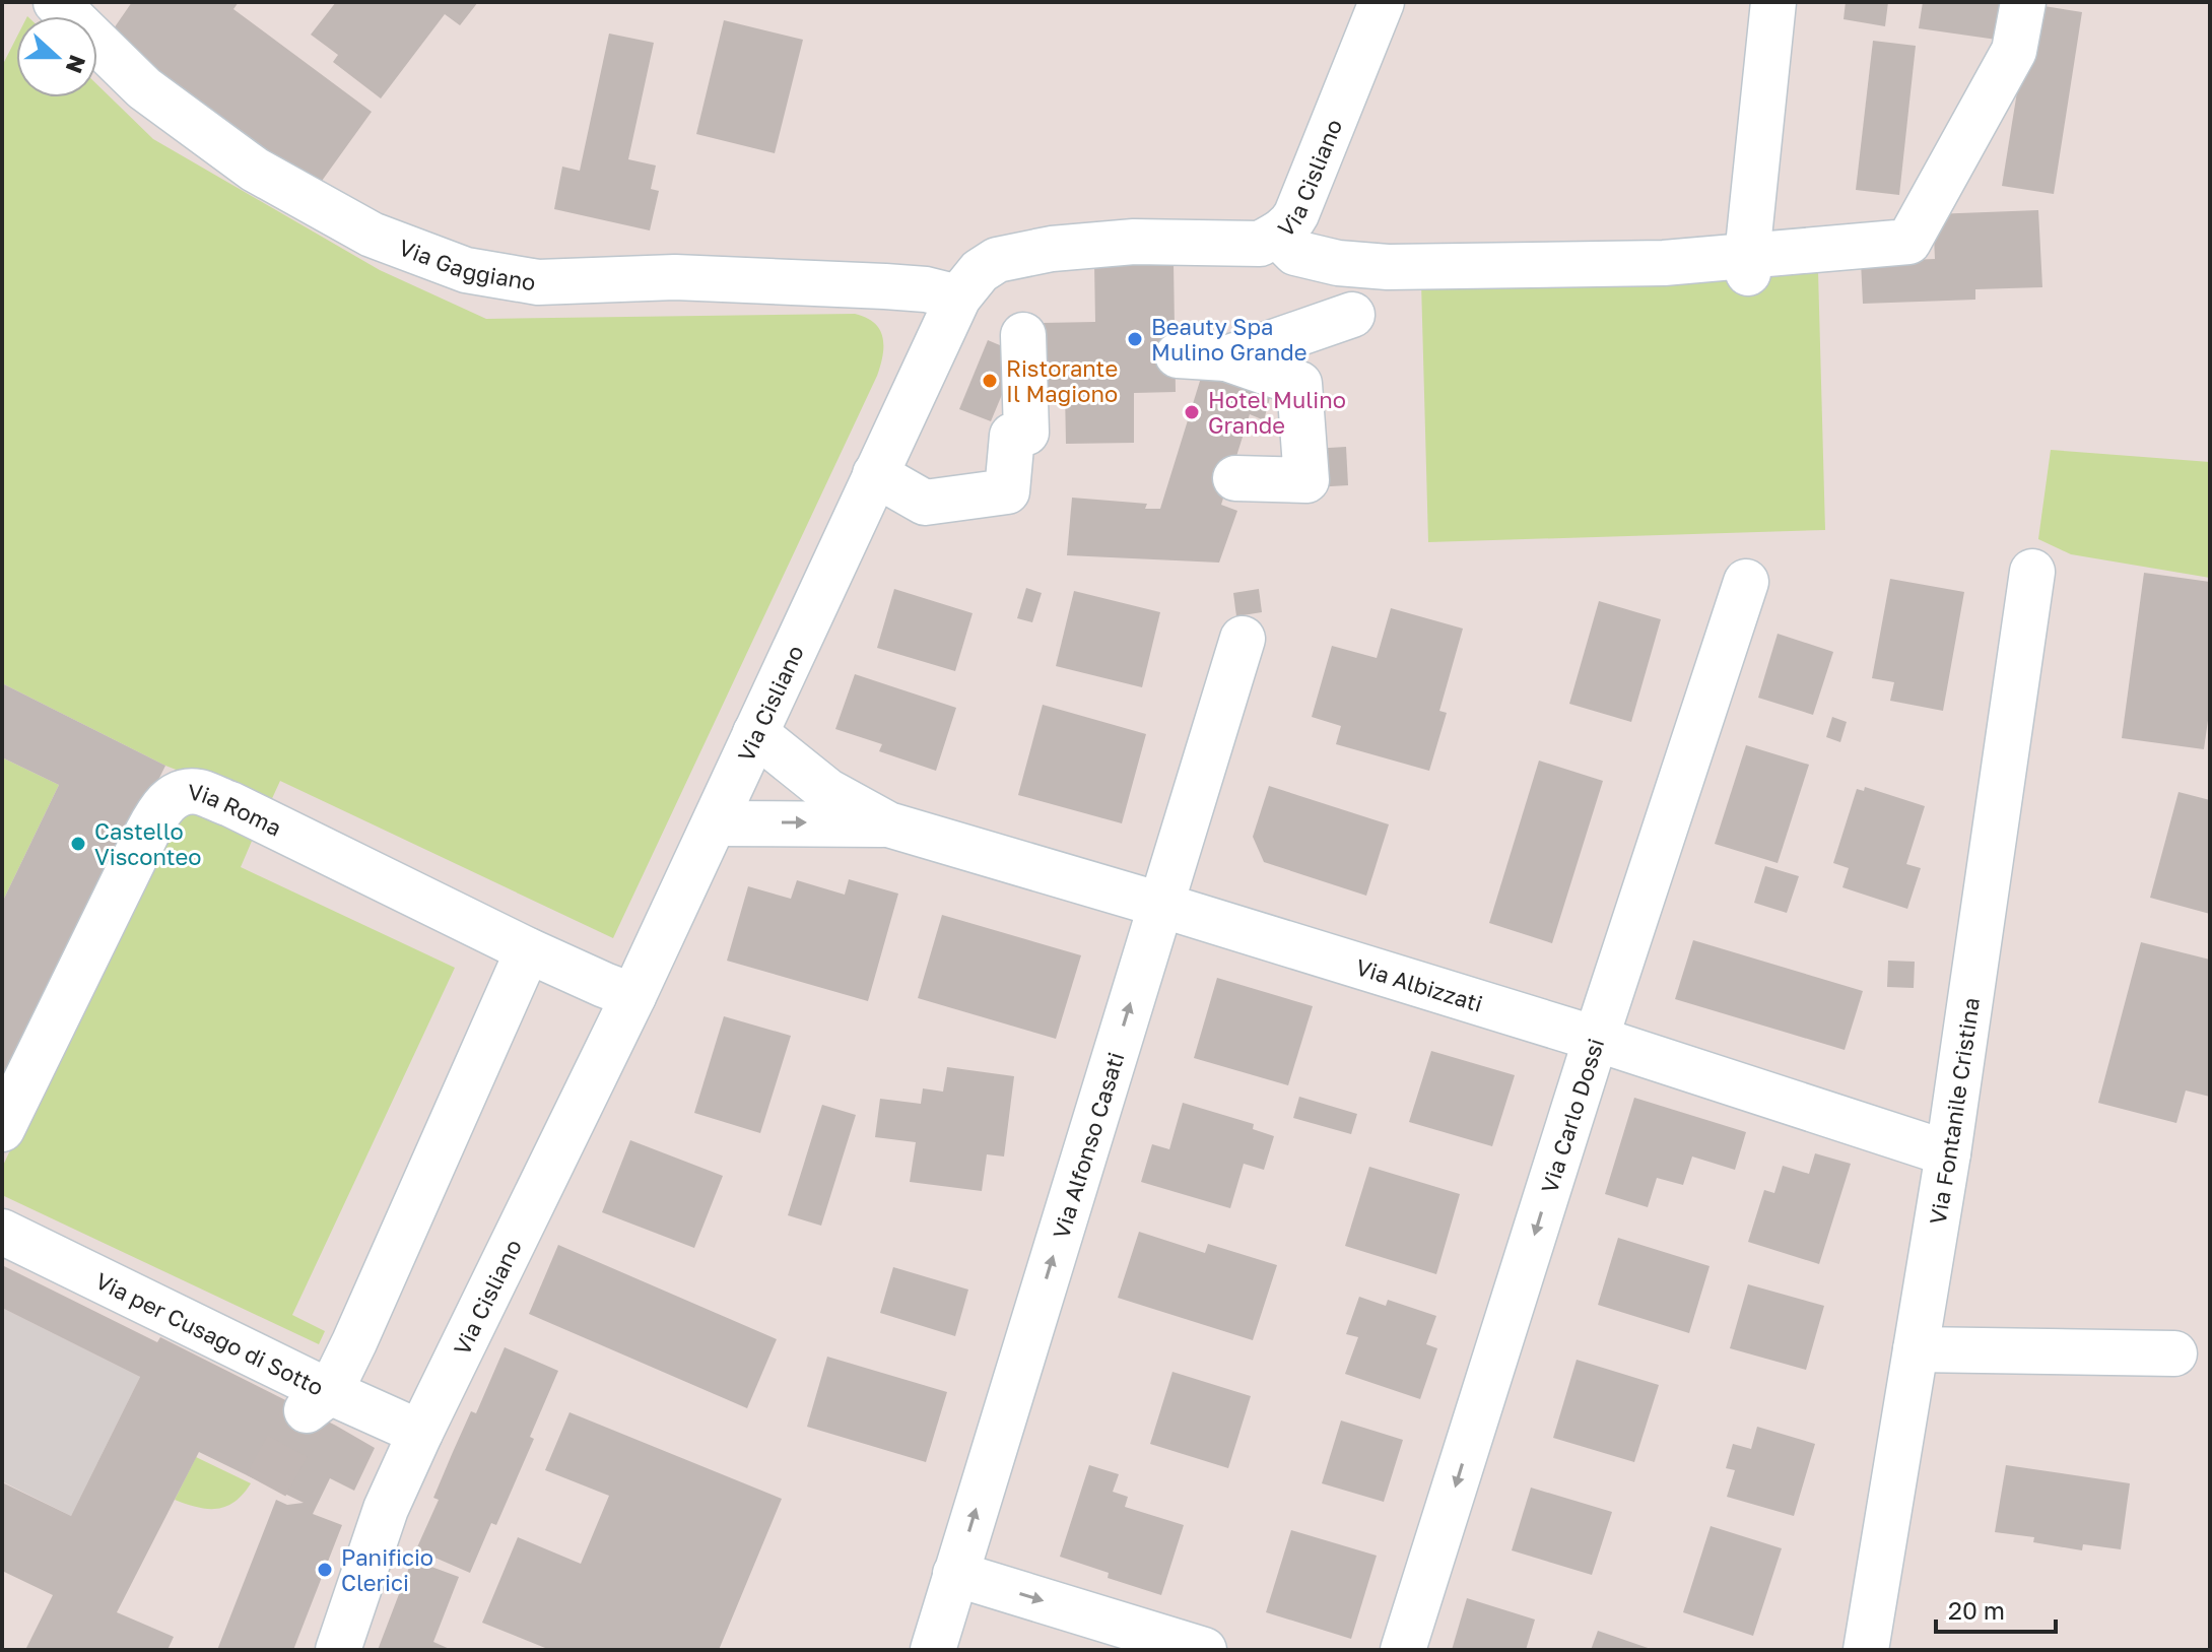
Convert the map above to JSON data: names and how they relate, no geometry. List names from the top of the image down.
{
  "streets": {
    "street": [
      "Via Cisliano",
      "Via Gaggiano",
      "Via Roma",
      "Via Albizzati",
      "Via Fontanile Cristina",
      "Via Carlo Dossi",
      "Via Alfonso Casati",
      "Via per Cusago di Sotto"
    ]
  },
  "crossings": [
    ["Via Cisliano", "Via Gaggiano"],
    ["Via Cisliano", "Via Roma"],
    ["Via Cisliano", "Via Albizzati"],
    ["Via Cisliano", "Via per Cusago di Sotto"],
    ["Via Albizzati", "Via Fontanile Cristina"],
    ["Via Albizzati", "Via Carlo Dossi"],
    ["Via Albizzati", "Via Alfonso Casati"]
  ],
  "one_way": ["Via Carlo Dossi", "Via Alfonso Casati"],
  "places": [
    "Beauty Spa Mulino Grande",
    "Ristorante Il Magiono",
    "Hotel Mulino Grande",
    "Castello Visconteo",
    "Panificio Clerici"
  ],
  "scale_bar": "20 m",
  "north": "right"
}
